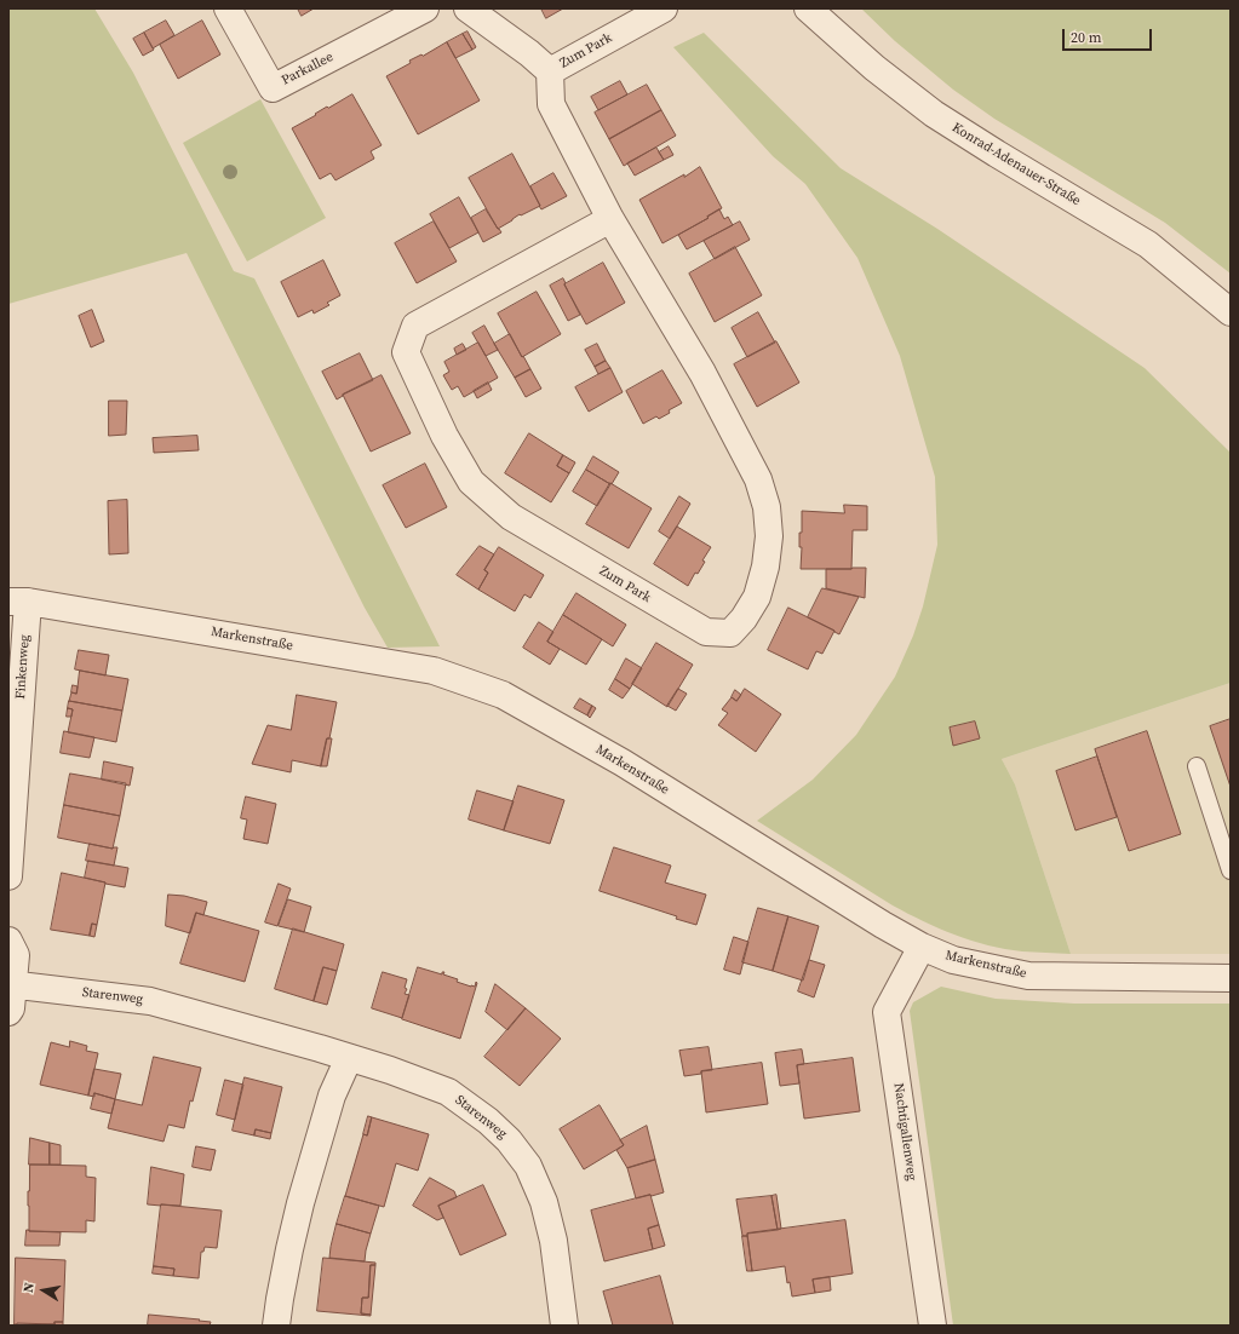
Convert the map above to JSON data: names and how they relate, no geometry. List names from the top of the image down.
{
  "streets": {
    "street": [
      "Zum Park",
      "Parkallee",
      "Konrad-Adenauer-Straße",
      "Markenstraße",
      "Finkenweg",
      "Starenweg",
      "Nachtigallenweg"
    ]
  },
  "crossings": [
    ["Markenstraße", "Finkenweg"],
    ["Markenstraße", "Nachtigallenweg"]
  ],
  "scale_bar": "20 m",
  "north": "left"
}
